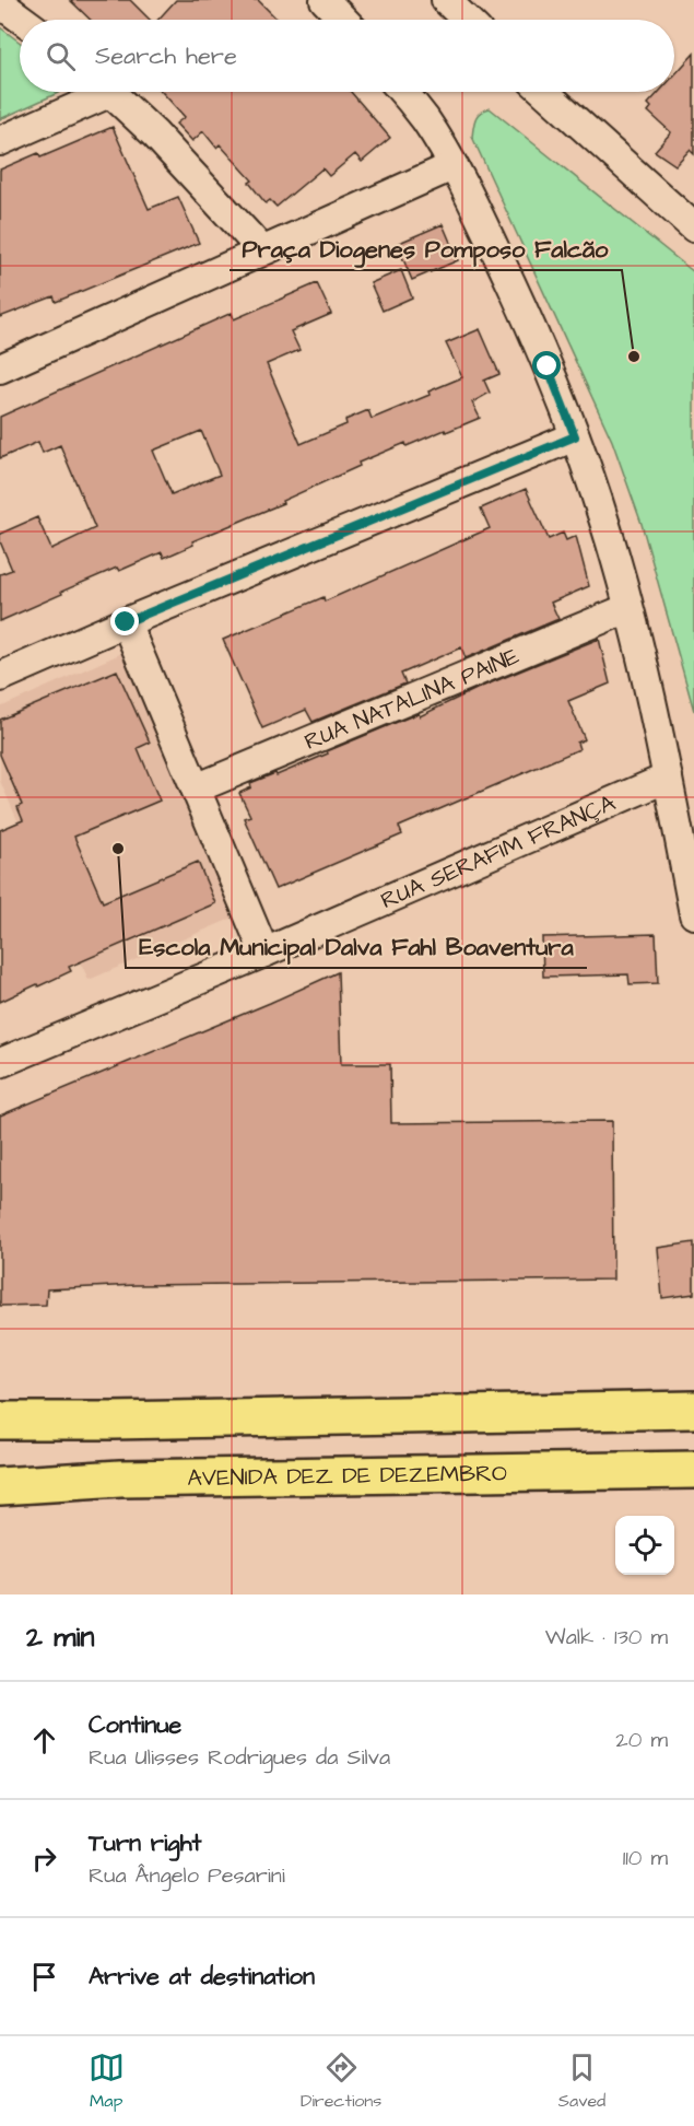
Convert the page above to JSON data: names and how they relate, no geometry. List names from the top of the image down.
{
  "streets": {
    "highway": ["AVENIDA DEZ DE DEZEMBRO"],
    "street": ["RUA NATALINA PAINE", "RUA SERAFIM FRANÇA"]
  },
  "places": ["Praça Diogenes Pomposo Falcão", "Escola Municipal Dalva Fahl Boaventura"],
  "page": {
    "search": "Search here",
    "heading": ["2 min", "Walk · 130 m"],
    "list": [
      ["Continue", "Rua Ulisses Rodrigues da Silva", "20 m"],
      ["Turn right", "Rua Ângelo Pesarini", "110 m"],
      "Arrive at destination"
    ],
    "nav": ["Map", "Directions", "Saved"]
  }
}
